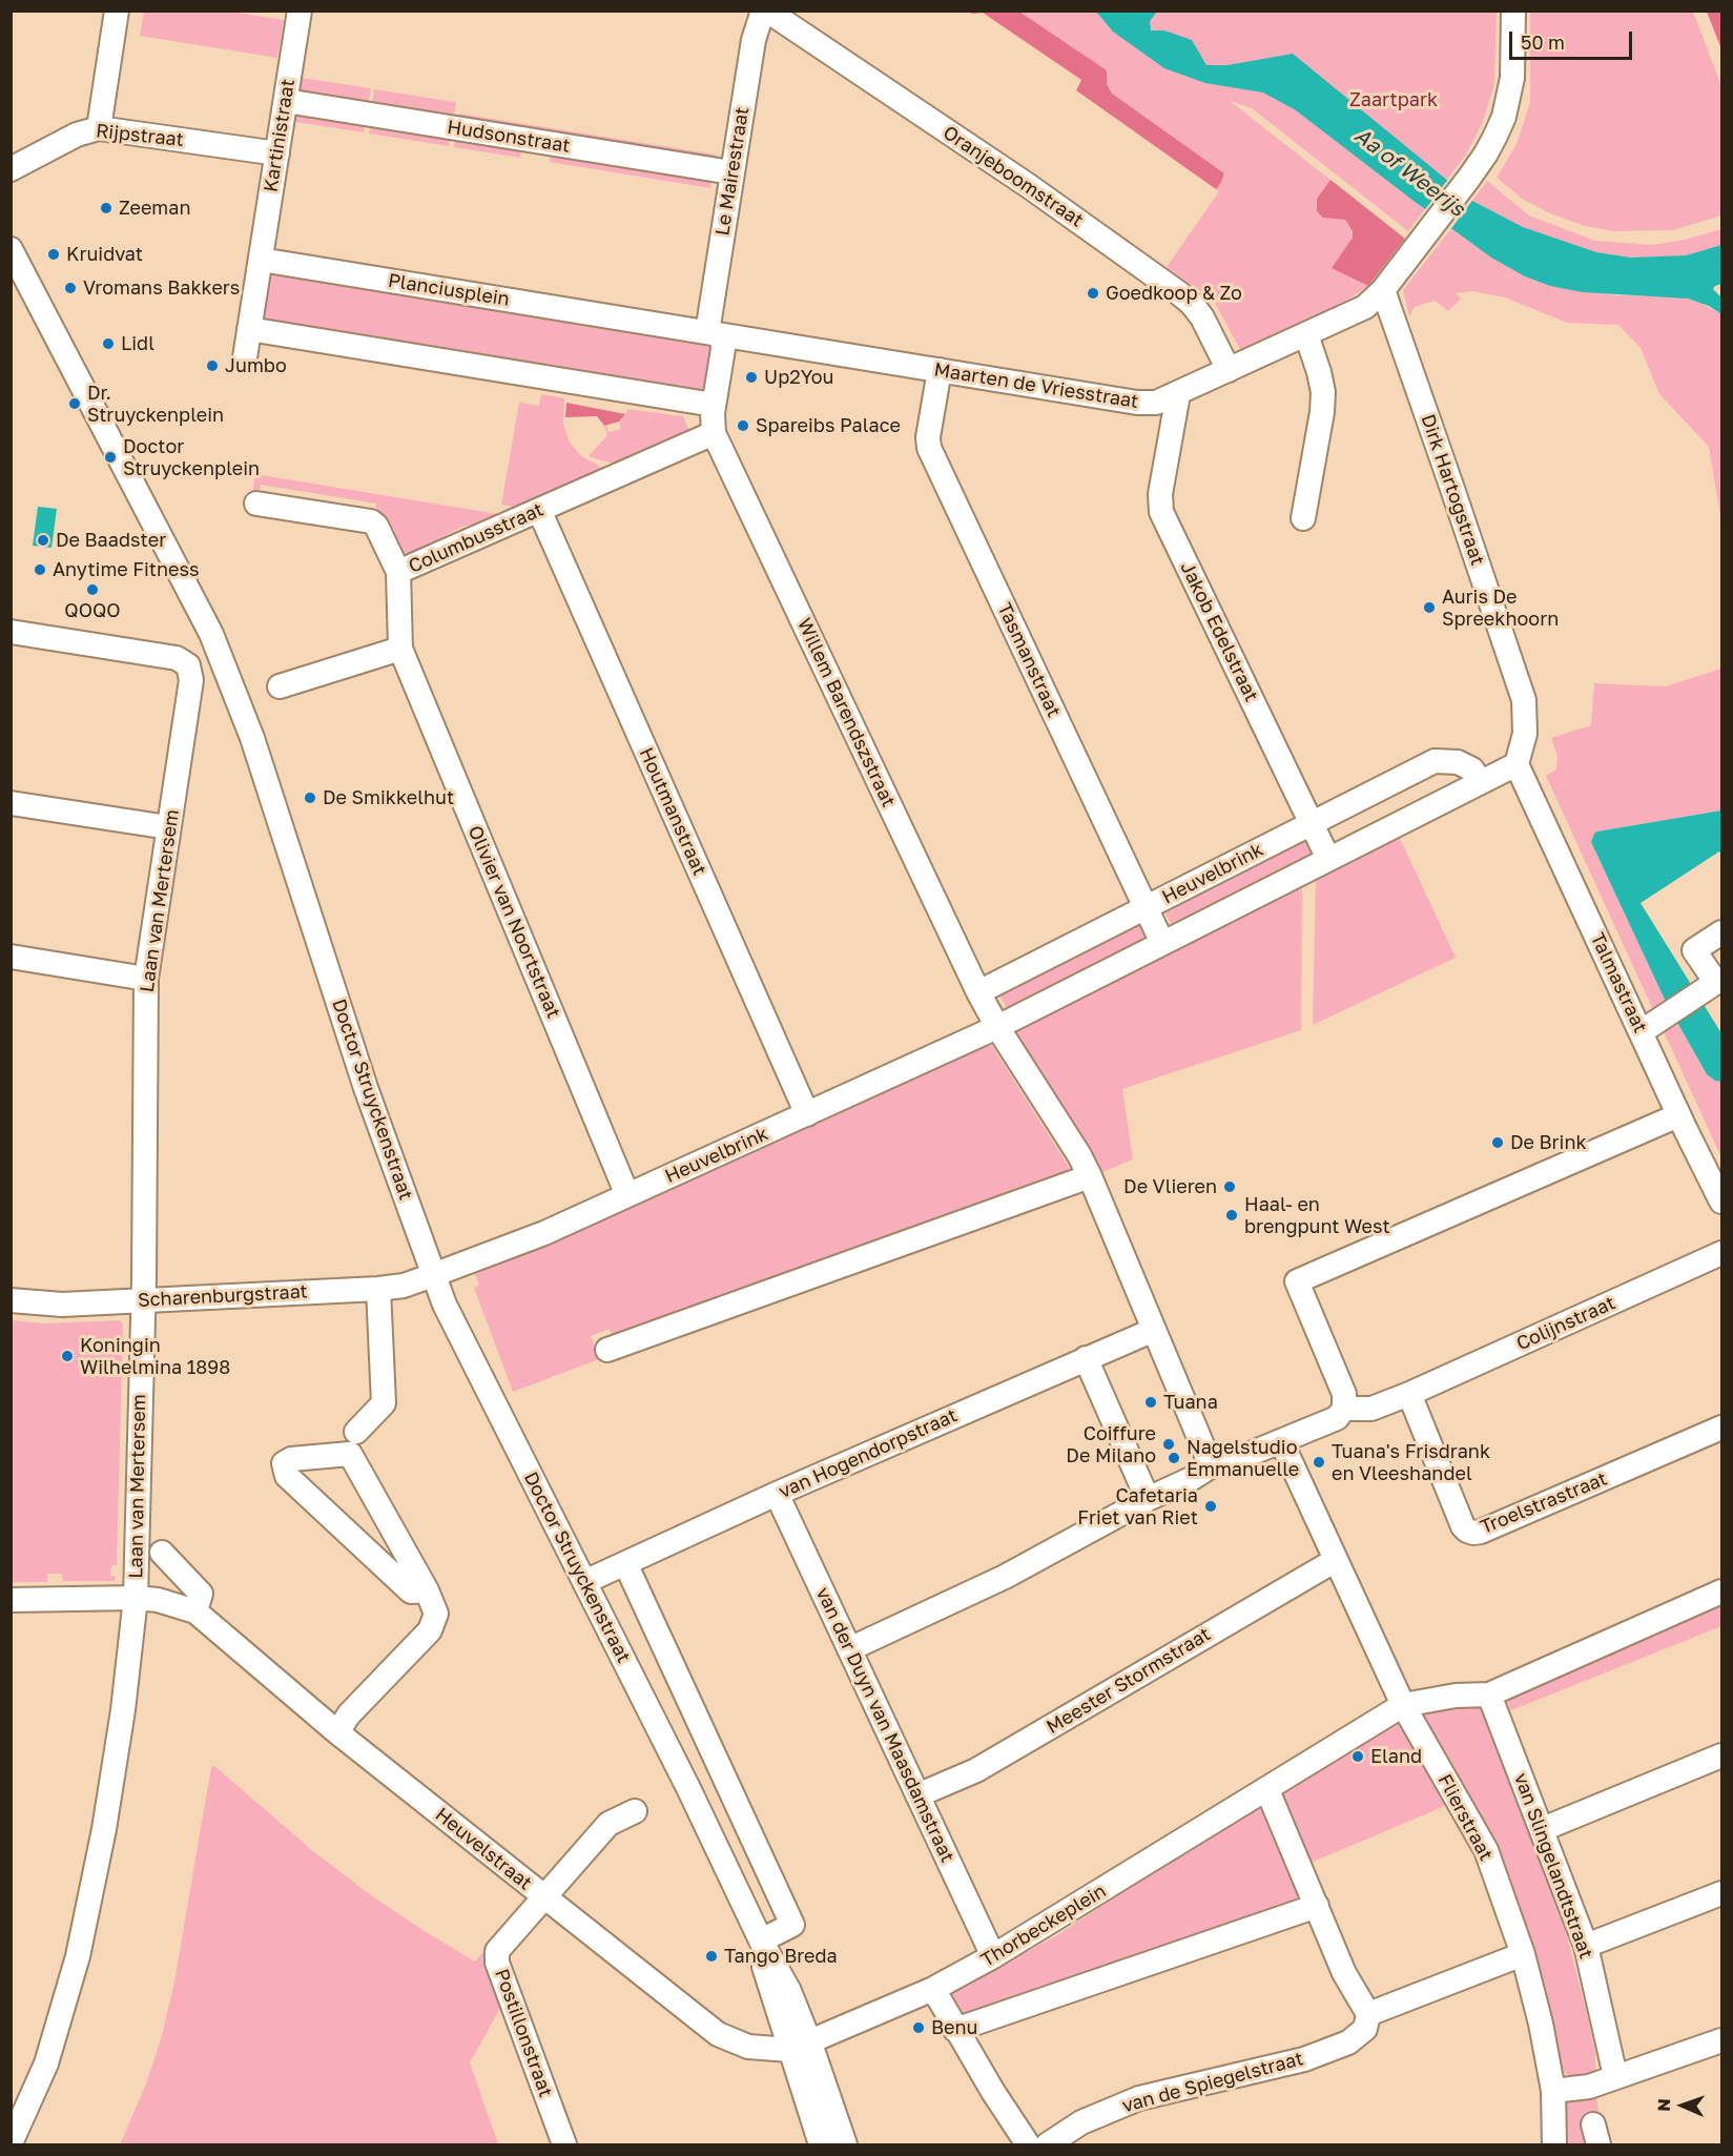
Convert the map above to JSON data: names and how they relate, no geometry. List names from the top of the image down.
{
  "streets": {
    "street": [
      "Rijpstraat",
      "Kartinistraat",
      "Hudsonstraat",
      "Le Mairestraat",
      "Oranjeboomstraat",
      "Planciusplein",
      "Maarten de Vriesstraat",
      "Dirk Hartogstraat",
      "Columbusstraat",
      "Jakob Edelstraat",
      "Tasmanstraat",
      "Willem Barendszstraat",
      "Houtmanstraat",
      "Heuvelbrink",
      "Laan van Mertersem",
      "Olivier van Noortstraat",
      "Talmastraat",
      "Doctor Struyckenstraat",
      "Scharenburgstraat",
      "Colijnstraat",
      "van Hogendorpstraat",
      "Troelstrastraat",
      "Meester Stormstraat",
      "van der Duyn van Maasdamstraat",
      "Flierstraat",
      "Heuvelstraat",
      "van Slingelandtstraat",
      "Thorbeckeplein",
      "Postillonstraat",
      "van de Spiegelstraat"
    ]
  },
  "crossings": [
    ["Rijpstraat", "Kartinistraat"],
    ["Kartinistraat", "Hudsonstraat"],
    ["Kartinistraat", "Planciusplein"],
    ["Hudsonstraat", "Le Mairestraat"],
    ["Le Mairestraat", "Oranjeboomstraat"],
    ["Le Mairestraat", "Planciusplein"],
    ["Le Mairestraat", "Maarten de Vriesstraat"],
    ["Oranjeboomstraat", "Maarten de Vriesstraat"],
    ["Planciusplein", "Maarten de Vriesstraat"],
    ["Maarten de Vriesstraat", "Dirk Hartogstraat"],
    ["Maarten de Vriesstraat", "Jakob Edelstraat"],
    ["Maarten de Vriesstraat", "Tasmanstraat"],
    ["Dirk Hartogstraat", "Heuvelbrink"],
    ["Dirk Hartogstraat", "Talmastraat"],
    ["Columbusstraat", "Willem Barendszstraat"],
    ["Columbusstraat", "Houtmanstraat"],
    ["Jakob Edelstraat", "Heuvelbrink"],
    ["Tasmanstraat", "Heuvelbrink"],
    ["Willem Barendszstraat", "Heuvelbrink"],
    ["Houtmanstraat", "Heuvelbrink"],
    ["Heuvelbrink", "Olivier van Noortstraat"],
    ["Heuvelbrink", "Talmastraat"],
    ["Heuvelbrink", "Doctor Struyckenstraat"],
    ["Heuvelbrink", "Scharenburgstraat"],
    ["Laan van Mertersem", "Scharenburgstraat"],
    ["Laan van Mertersem", "Heuvelstraat"],
    ["Doctor Struyckenstraat", "Scharenburgstraat"],
    ["Doctor Struyckenstraat", "van Hogendorpstraat"],
    ["Doctor Struyckenstraat", "Heuvelstraat"],
    ["Doctor Struyckenstraat", "Thorbeckeplein"],
    ["Colijnstraat", "Troelstrastraat"],
    ["van Hogendorpstraat", "van der Duyn van Maasdamstraat"],
    ["Meester Stormstraat", "van der Duyn van Maasdamstraat"],
    ["Meester Stormstraat", "Flierstraat"],
    ["van der Duyn van Maasdamstraat", "Thorbeckeplein"],
    ["Flierstraat", "Thorbeckeplein"],
    ["Heuvelstraat", "Thorbeckeplein"],
    ["Heuvelstraat", "Postillonstraat"]
  ],
  "water": ["Aa of Weerijs"],
  "parks": ["Zaartpark"],
  "places": [
    "Zeeman",
    "Kruidvat",
    "Vromans Bakkers",
    "Goedkoop & Zo",
    "Lidl",
    "Jumbo",
    "Up2You",
    "Dr. Struyckenplein",
    "Spareibs Palace",
    "Doctor Struyckenplein",
    "De Baadster",
    "Anytime Fitness",
    "QOQO",
    "Auris De Spreekhoorn",
    "De Smikkelhut",
    "De Brink",
    "De Vlieren",
    "Haal- en brengpunt West",
    "Koningin Wilhelmina 1898",
    "Tuana",
    "Coiffure De Milano",
    "Nagelstudio Emmanuelle",
    "Tuana's Frisdrank en Vleeshandel",
    "Cafetaria Friet van Riet",
    "Eland",
    "Tango Breda",
    "Benu"
  ],
  "scale_bar": "50 m",
  "north": "left"
}
